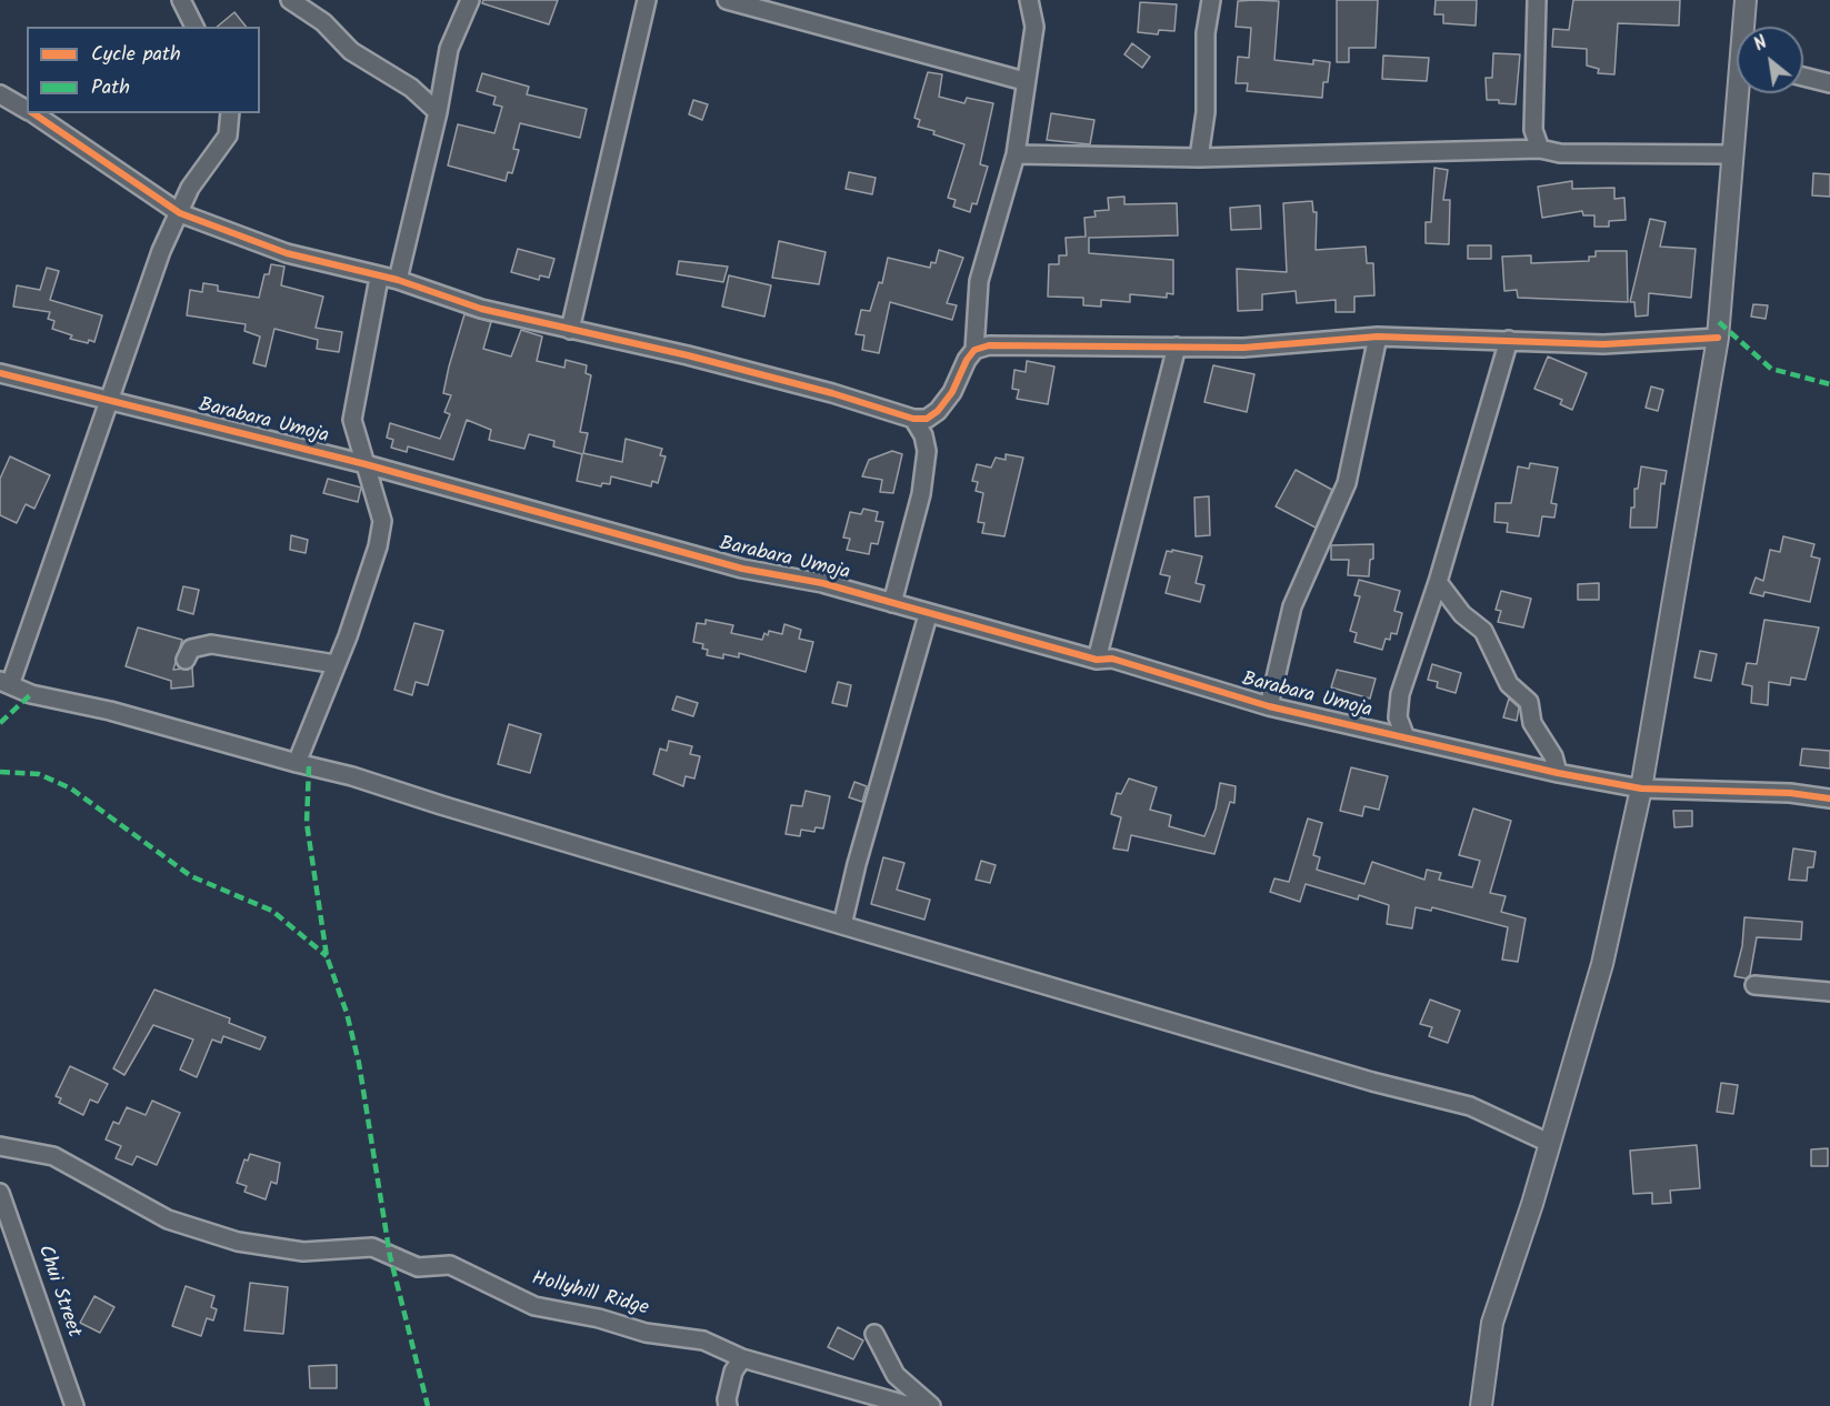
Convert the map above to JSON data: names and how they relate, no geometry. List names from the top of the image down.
{
  "streets": {
    "street": ["Barabara Umoja", "Chui Street", "Hollyhill Ridge"]
  },
  "legend": ["Cycle path", "Path"],
  "north": "top left"
}
